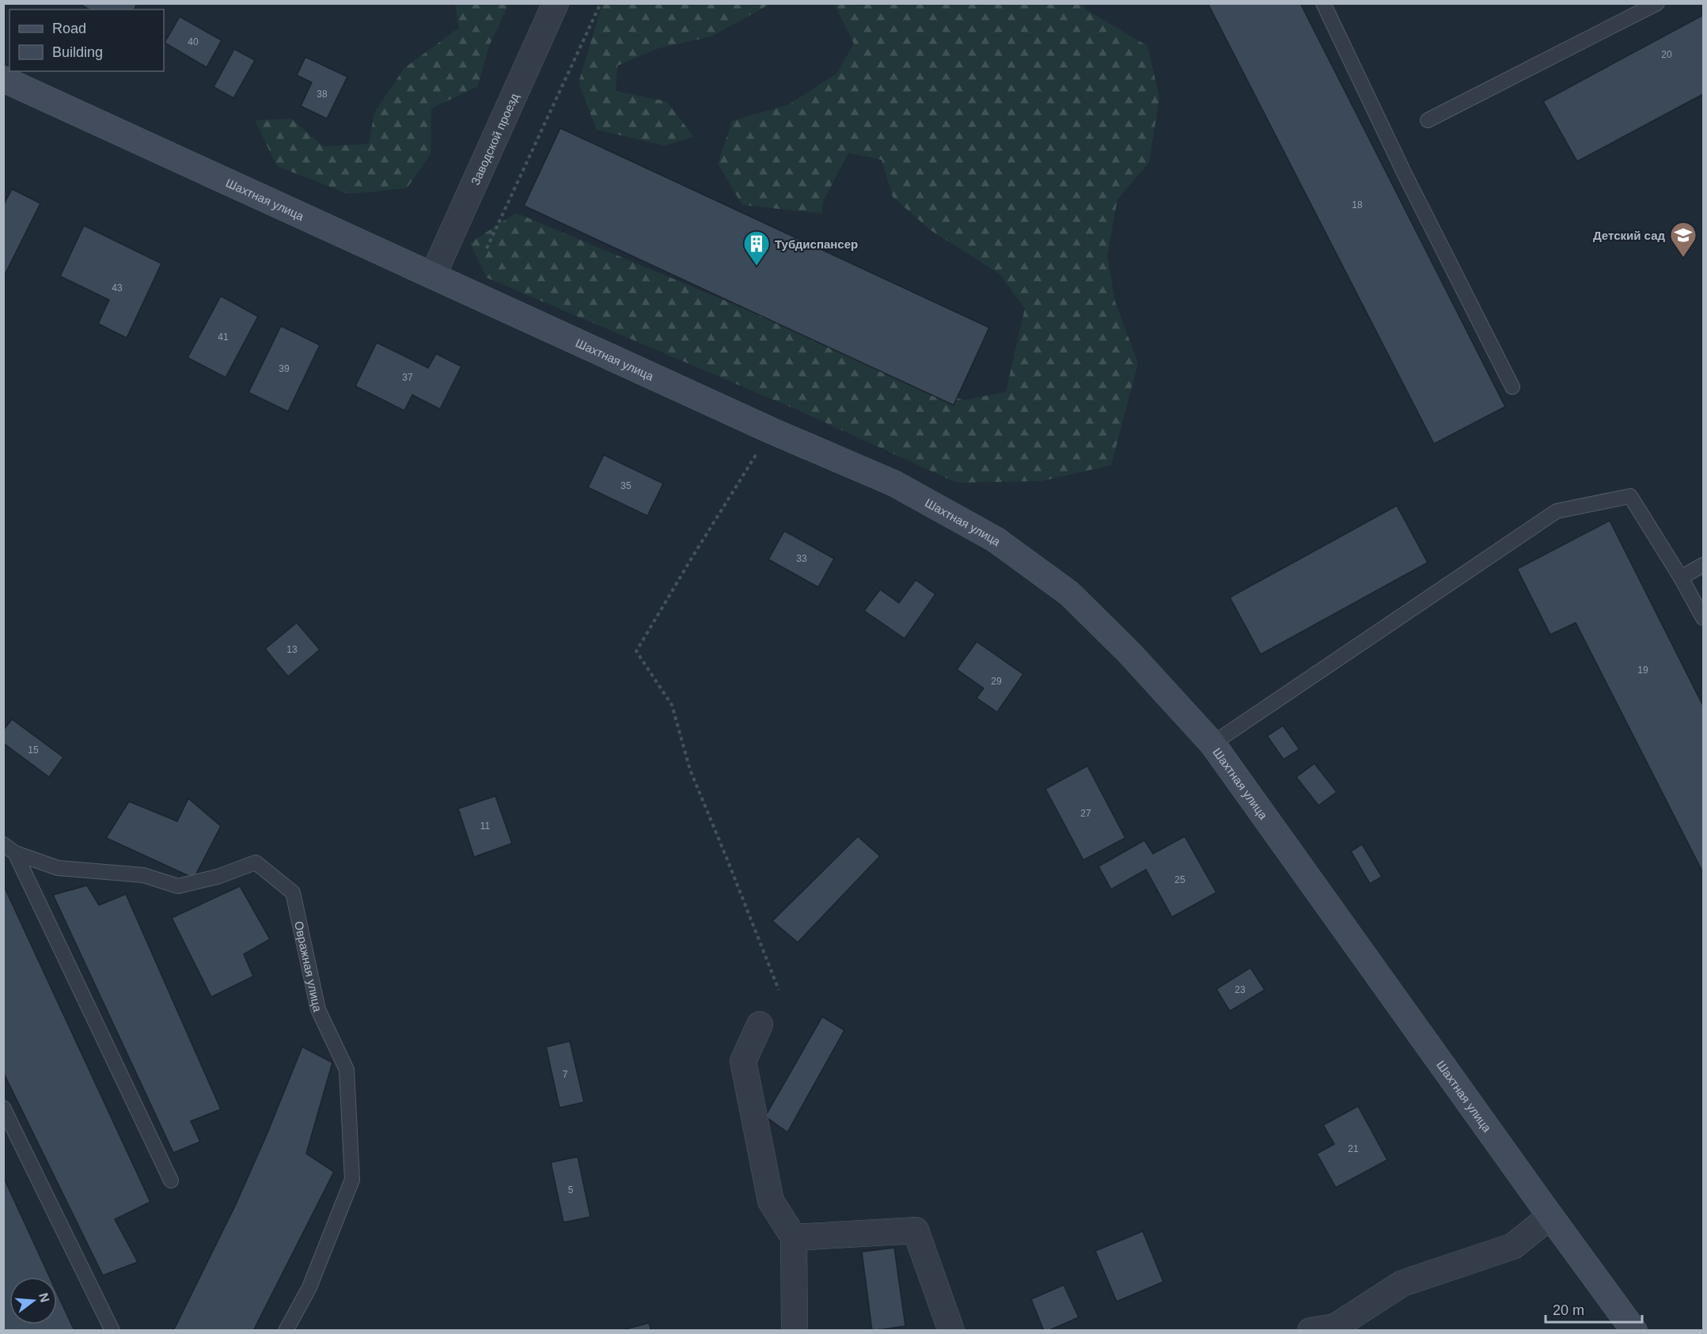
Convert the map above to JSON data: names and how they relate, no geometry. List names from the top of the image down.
{
  "streets": {
    "main road": ["Шахтная улица"],
    "street": ["Заводской проезд"],
    "lane": ["Овражная улица"]
  },
  "crossings": [
    ["Заводской проезд", "Шахтная улица"]
  ],
  "places": {
    "school or university": ["Детский сад"],
    "building": ["Тубдиспансер"]
  },
  "house_numbers": [
    "40",
    "20",
    "38",
    "18",
    "43",
    "41",
    "39",
    "37",
    "35",
    "33",
    "13",
    "19",
    "29",
    "15",
    "27",
    "11",
    "25",
    "23",
    "7",
    "21",
    "5"
  ],
  "legend": ["Road", "Building"],
  "scale_bar": "20 m",
  "north": "right"
}
